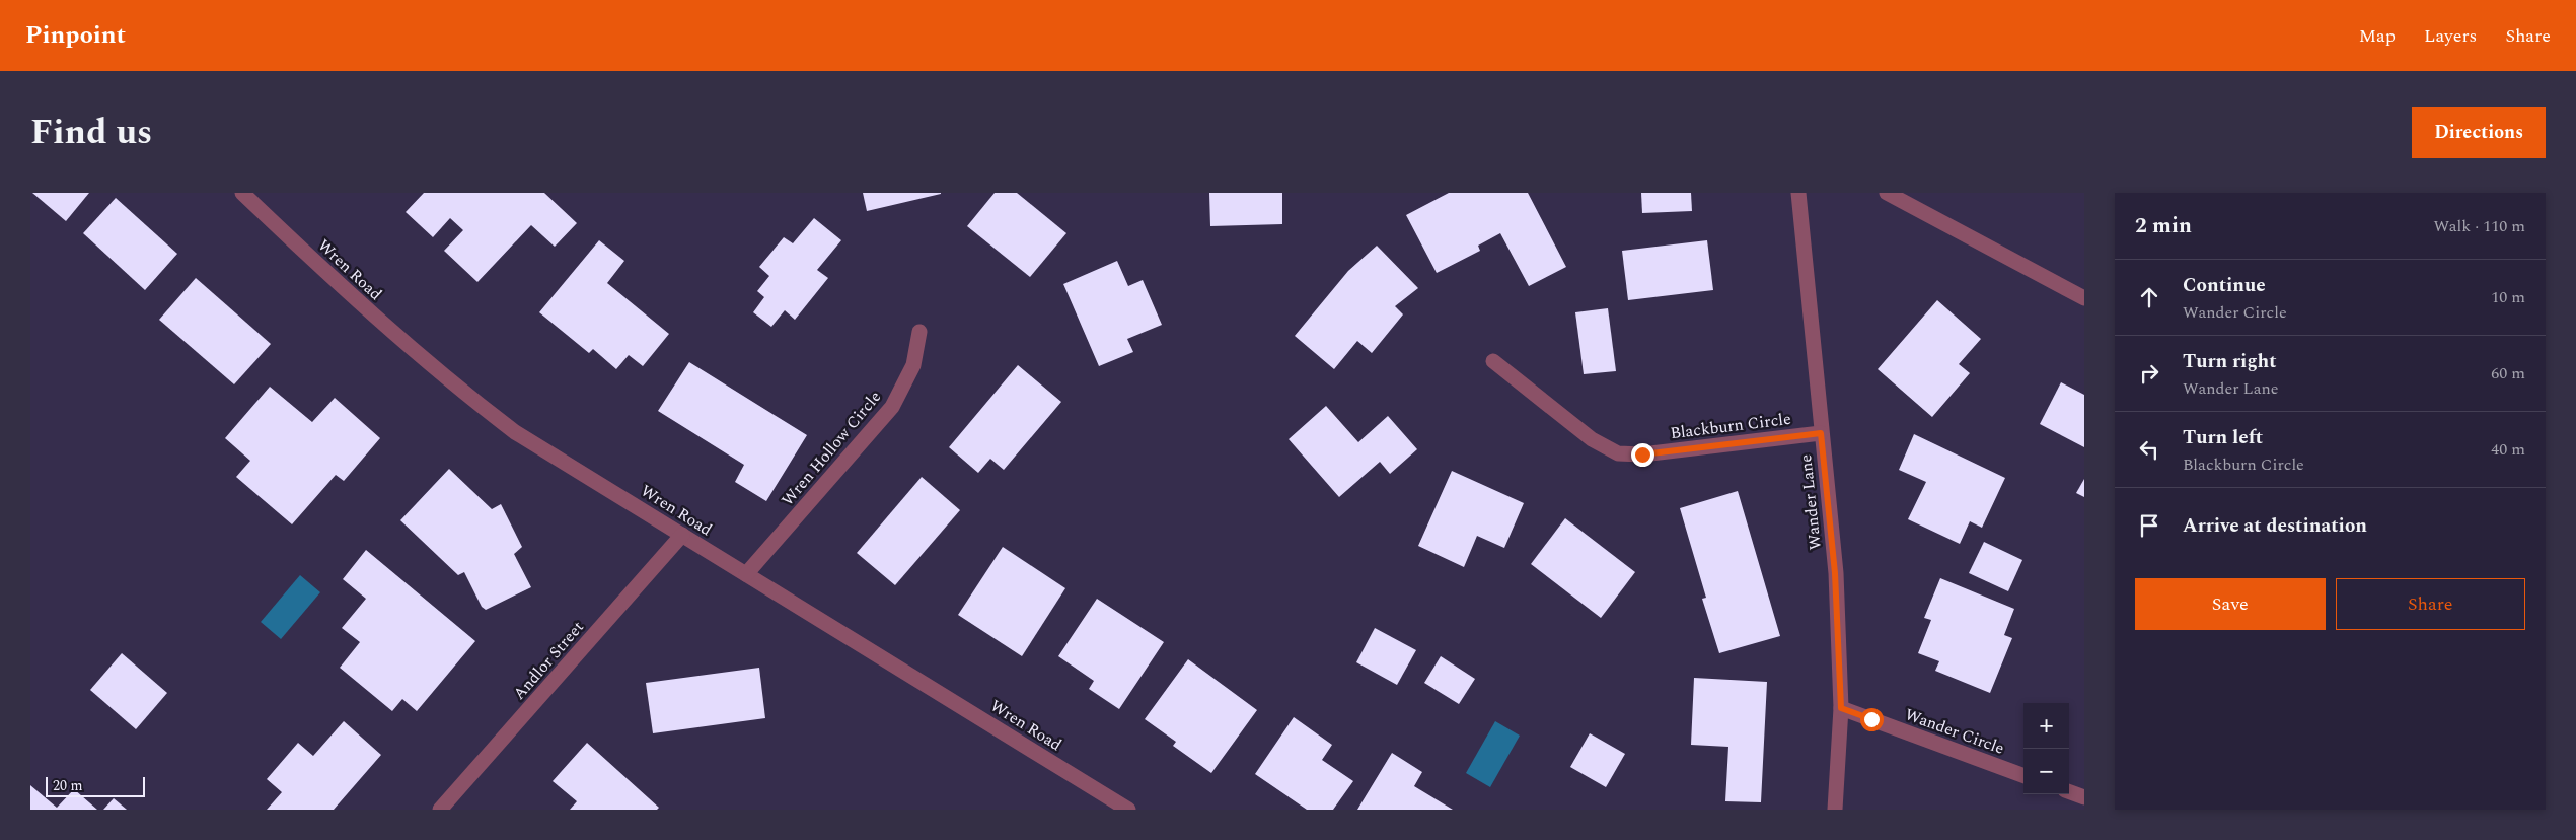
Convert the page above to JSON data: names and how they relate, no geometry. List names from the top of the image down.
{
  "streets": {
    "street": [
      "Wren Road",
      "Blackburn Circle",
      "Wren Hollow Circle",
      "Wander Lane",
      "Andlor Street",
      "Wander Circle"
    ]
  },
  "crossings": [
    ["Wren Road", "Wren Hollow Circle"],
    ["Wren Road", "Andlor Street"],
    ["Blackburn Circle", "Wander Lane"],
    ["Wander Lane", "Wander Circle"]
  ],
  "scale_bar": "20 m",
  "page": {
    "header": "Pinpoint",
    "nav": ["Map", "Layers", "Share"],
    "title": "Find us",
    "buttons": [
      "Directions",
      ["Save", "Share"]
    ],
    "heading": ["2 min", "Walk · 110 m"],
    "list": [
      ["Continue", "Wander Circle", "10 m"],
      ["Turn right", "Wander Lane", "60 m"],
      ["Turn left", "Blackburn Circle", "40 m"],
      "Arrive at destination"
    ],
    "map_buttons": ["+", "−"],
    "scale": "20 m"
  }
}
